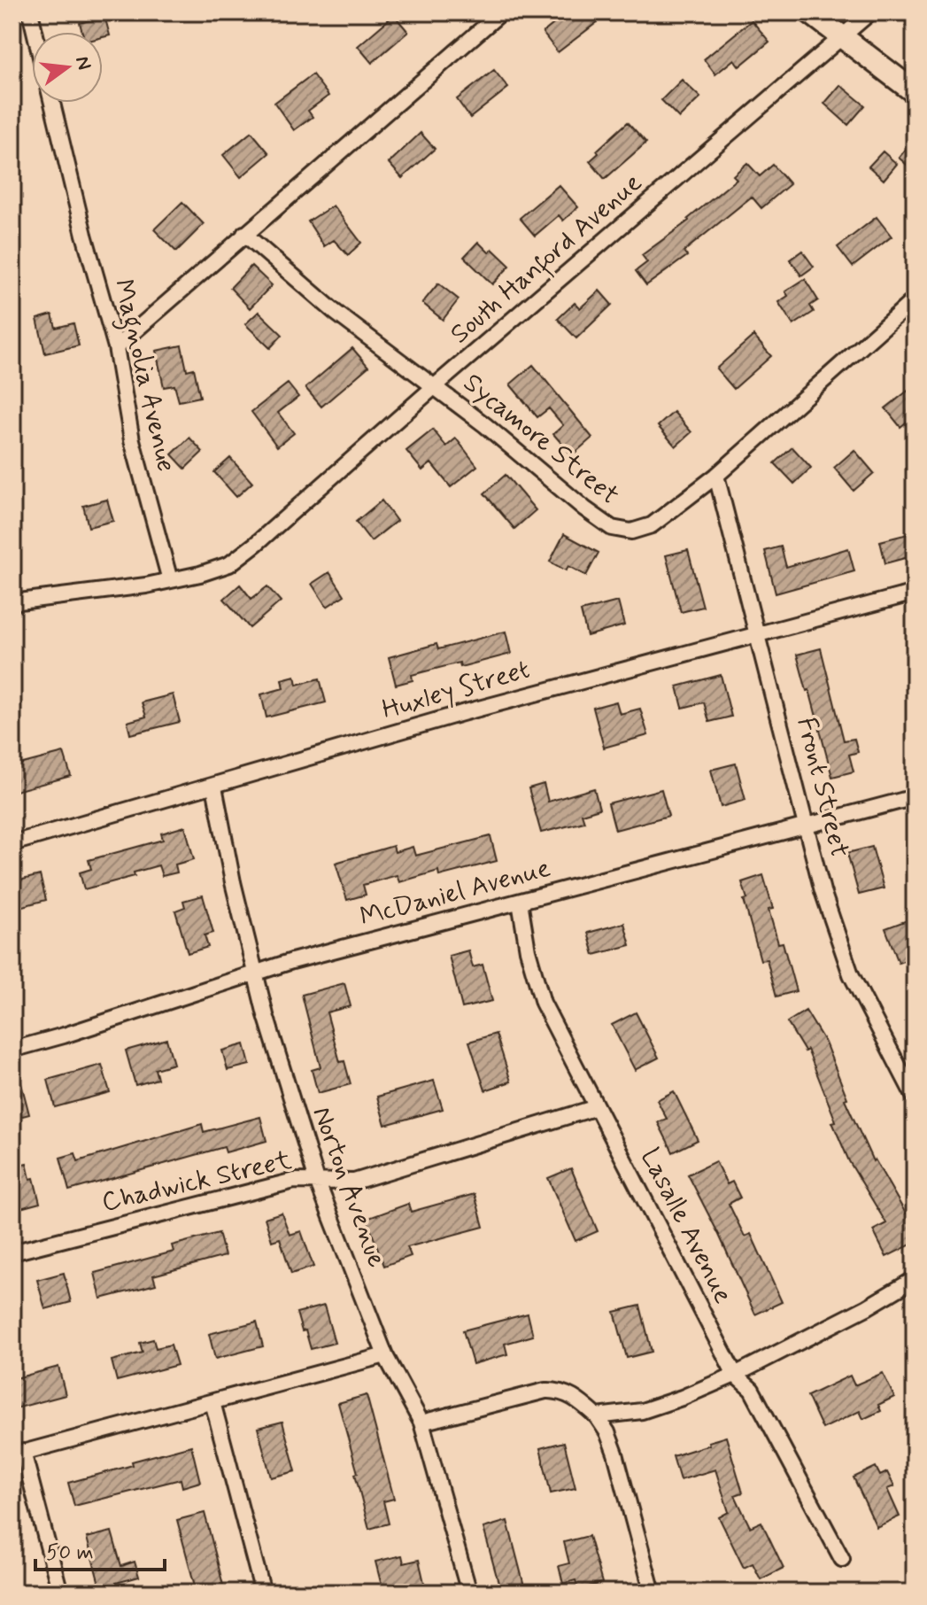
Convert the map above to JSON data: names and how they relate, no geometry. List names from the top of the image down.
{
  "streets": {
    "street": [
      "South Hanford Avenue",
      "Magnolia Avenue",
      "Sycamore Street",
      "Huxley Street",
      "Front Street",
      "McDaniel Avenue",
      "Chadwick Street",
      "Norton Avenue",
      "Lasalle Avenue"
    ]
  },
  "crossings": [
    ["South Hanford Avenue", "Magnolia Avenue"],
    ["South Hanford Avenue", "Sycamore Street"],
    ["Sycamore Street", "Front Street"],
    ["Huxley Street", "Front Street"],
    ["Huxley Street", "Norton Avenue"],
    ["Front Street", "McDaniel Avenue"],
    ["McDaniel Avenue", "Norton Avenue"],
    ["McDaniel Avenue", "Lasalle Avenue"],
    ["Chadwick Street", "Norton Avenue"],
    ["Chadwick Street", "Lasalle Avenue"]
  ],
  "scale_bar": "50 m",
  "north": "right"
}
